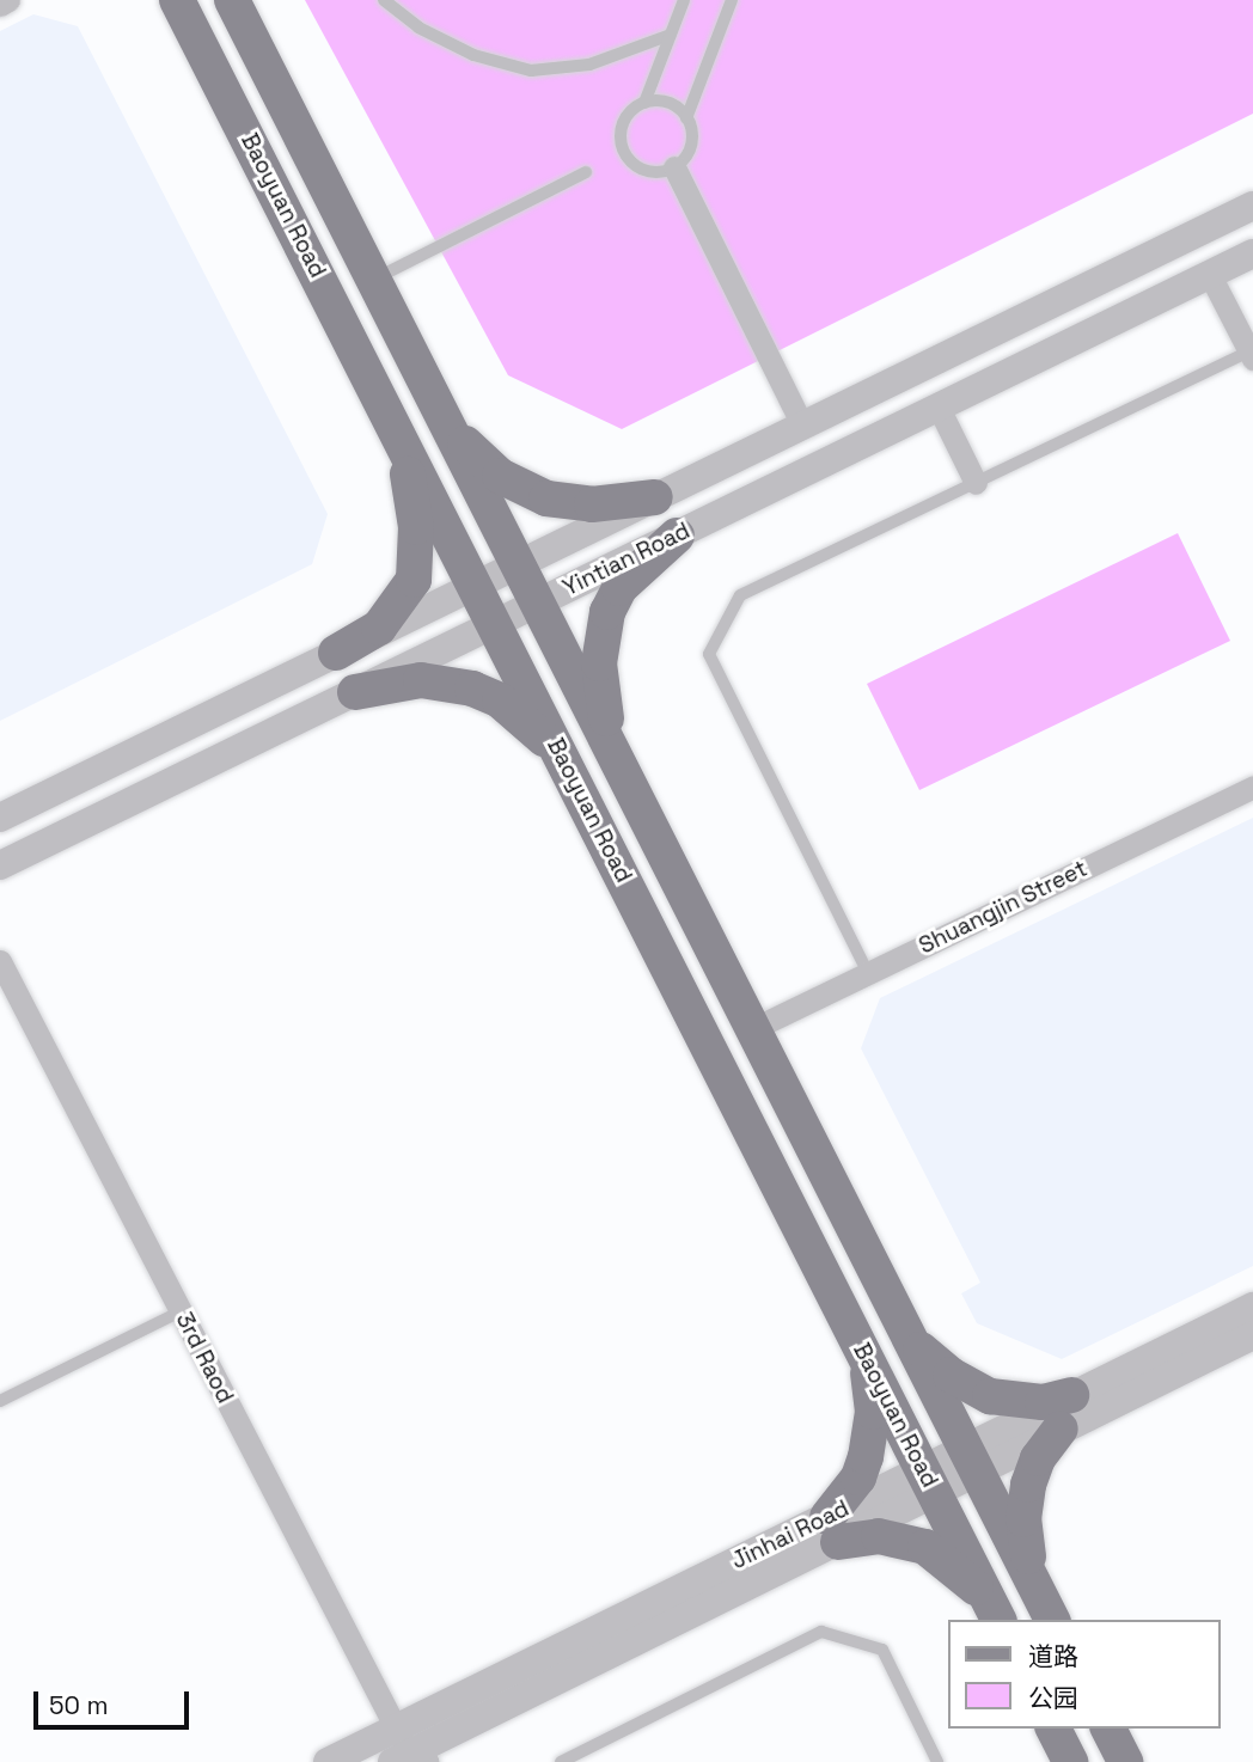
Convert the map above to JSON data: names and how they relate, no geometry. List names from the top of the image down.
{
  "streets": {
    "main road": ["Baoyuan Road"],
    "street": [
      "Yintian Road",
      "Shuangjin Street",
      "3rd Raod",
      "Jinhai Road"
    ]
  },
  "crossings": [
    ["Baoyuan Road", "Yintian Road"],
    ["Baoyuan Road", "Shuangjin Street"],
    ["Baoyuan Road", "Jinhai Road"],
    ["3rd Raod", "Jinhai Road"]
  ],
  "legend": ["道路", "公园"],
  "scale_bar": "50 m"
}
